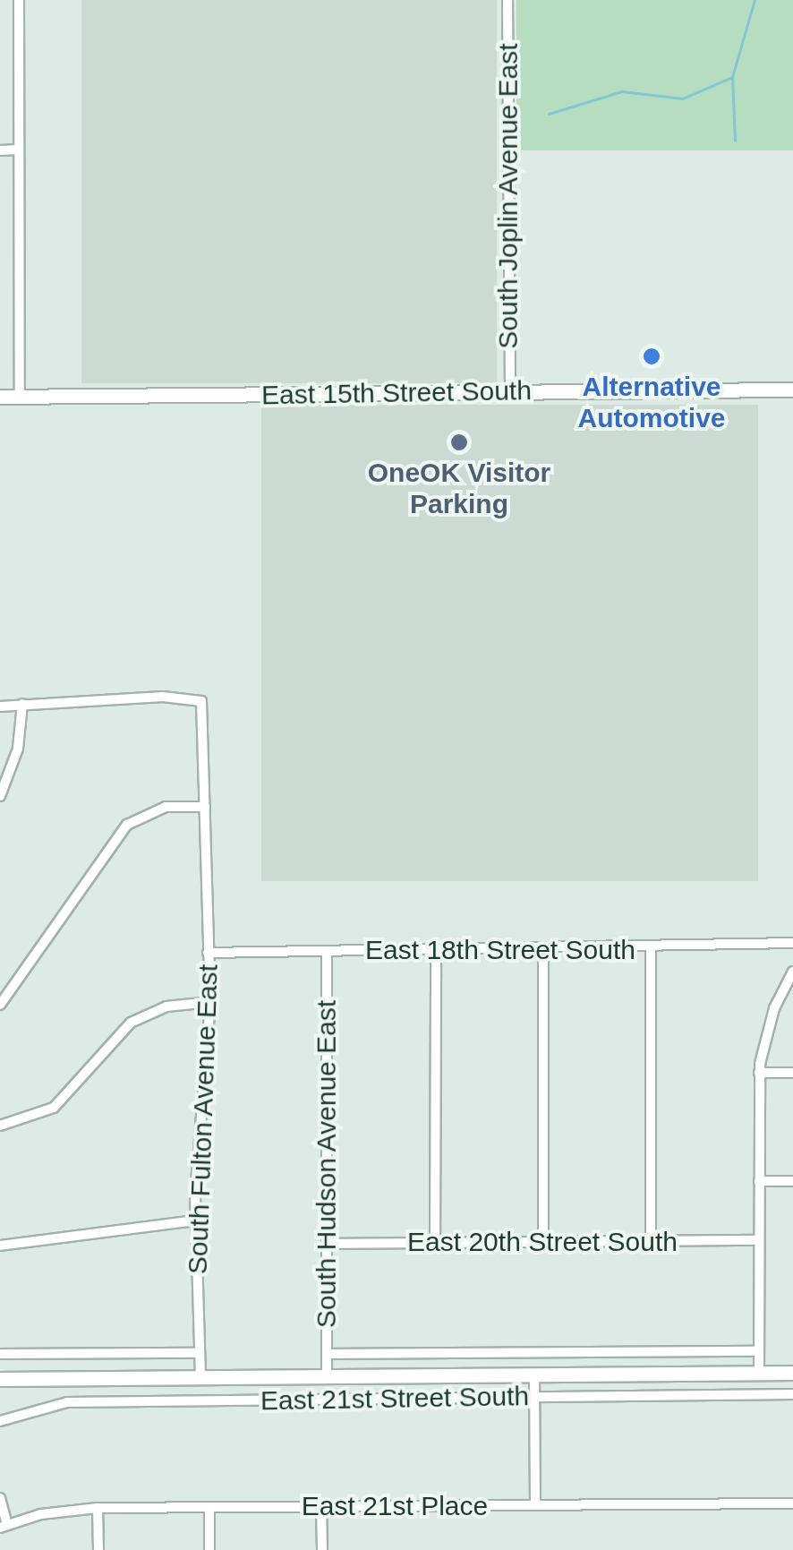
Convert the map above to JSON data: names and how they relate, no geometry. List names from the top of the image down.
{
  "streets": {
    "main road": ["East 15th Street South", "East 21st Street South"],
    "street": [
      "South Joplin Avenue East",
      "East 18th Street South",
      "South Fulton Avenue East",
      "South Hudson Avenue East",
      "East 20th Street South",
      "East 21st Place"
    ]
  },
  "crossings": [
    ["South Joplin Avenue East", "East 15th Street South"],
    ["East 18th Street South", "South Fulton Avenue East"],
    ["East 18th Street South", "South Hudson Avenue East"],
    ["South Fulton Avenue East", "East 21st Street South"],
    ["South Hudson Avenue East", "East 20th Street South"],
    ["South Hudson Avenue East", "East 21st Street South"]
  ],
  "places": ["Alternative Automotive", "OneOK Visitor Parking"]
}
